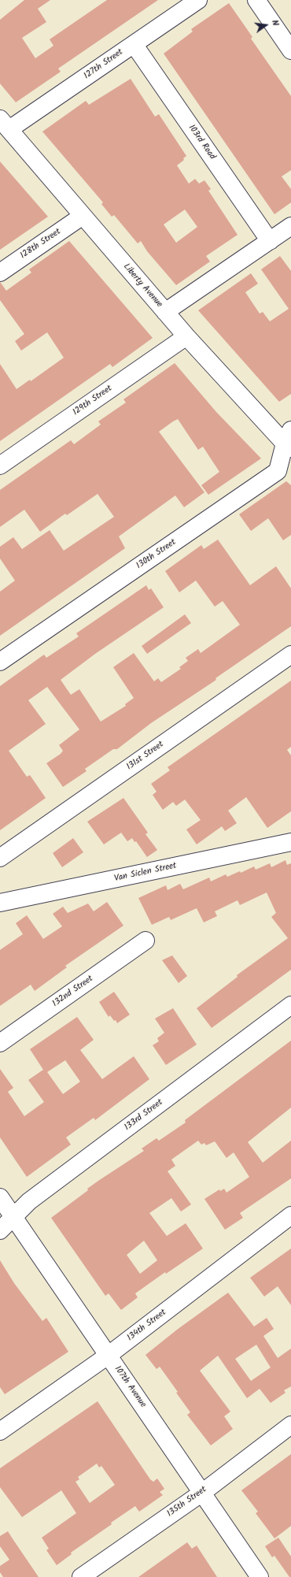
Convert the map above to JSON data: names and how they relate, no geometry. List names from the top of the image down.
{
  "streets": {
    "street": [
      "127th Street",
      "103rd Road",
      "128th Street",
      "Liberty Avenue",
      "129th Street",
      "130th Street",
      "131st Street",
      "Van Siclen Street",
      "132nd Street",
      "133rd Street",
      "134th Street",
      "107th Avenue",
      "135th Street"
    ]
  },
  "crossings": [
    ["127th Street", "103rd Road"],
    ["127th Street", "Liberty Avenue"],
    ["128th Street", "Liberty Avenue"],
    ["Liberty Avenue", "129th Street"],
    ["Liberty Avenue", "130th Street"],
    ["133rd Street", "107th Avenue"],
    ["134th Street", "107th Avenue"],
    ["107th Avenue", "135th Street"]
  ],
  "north": "right"
}
